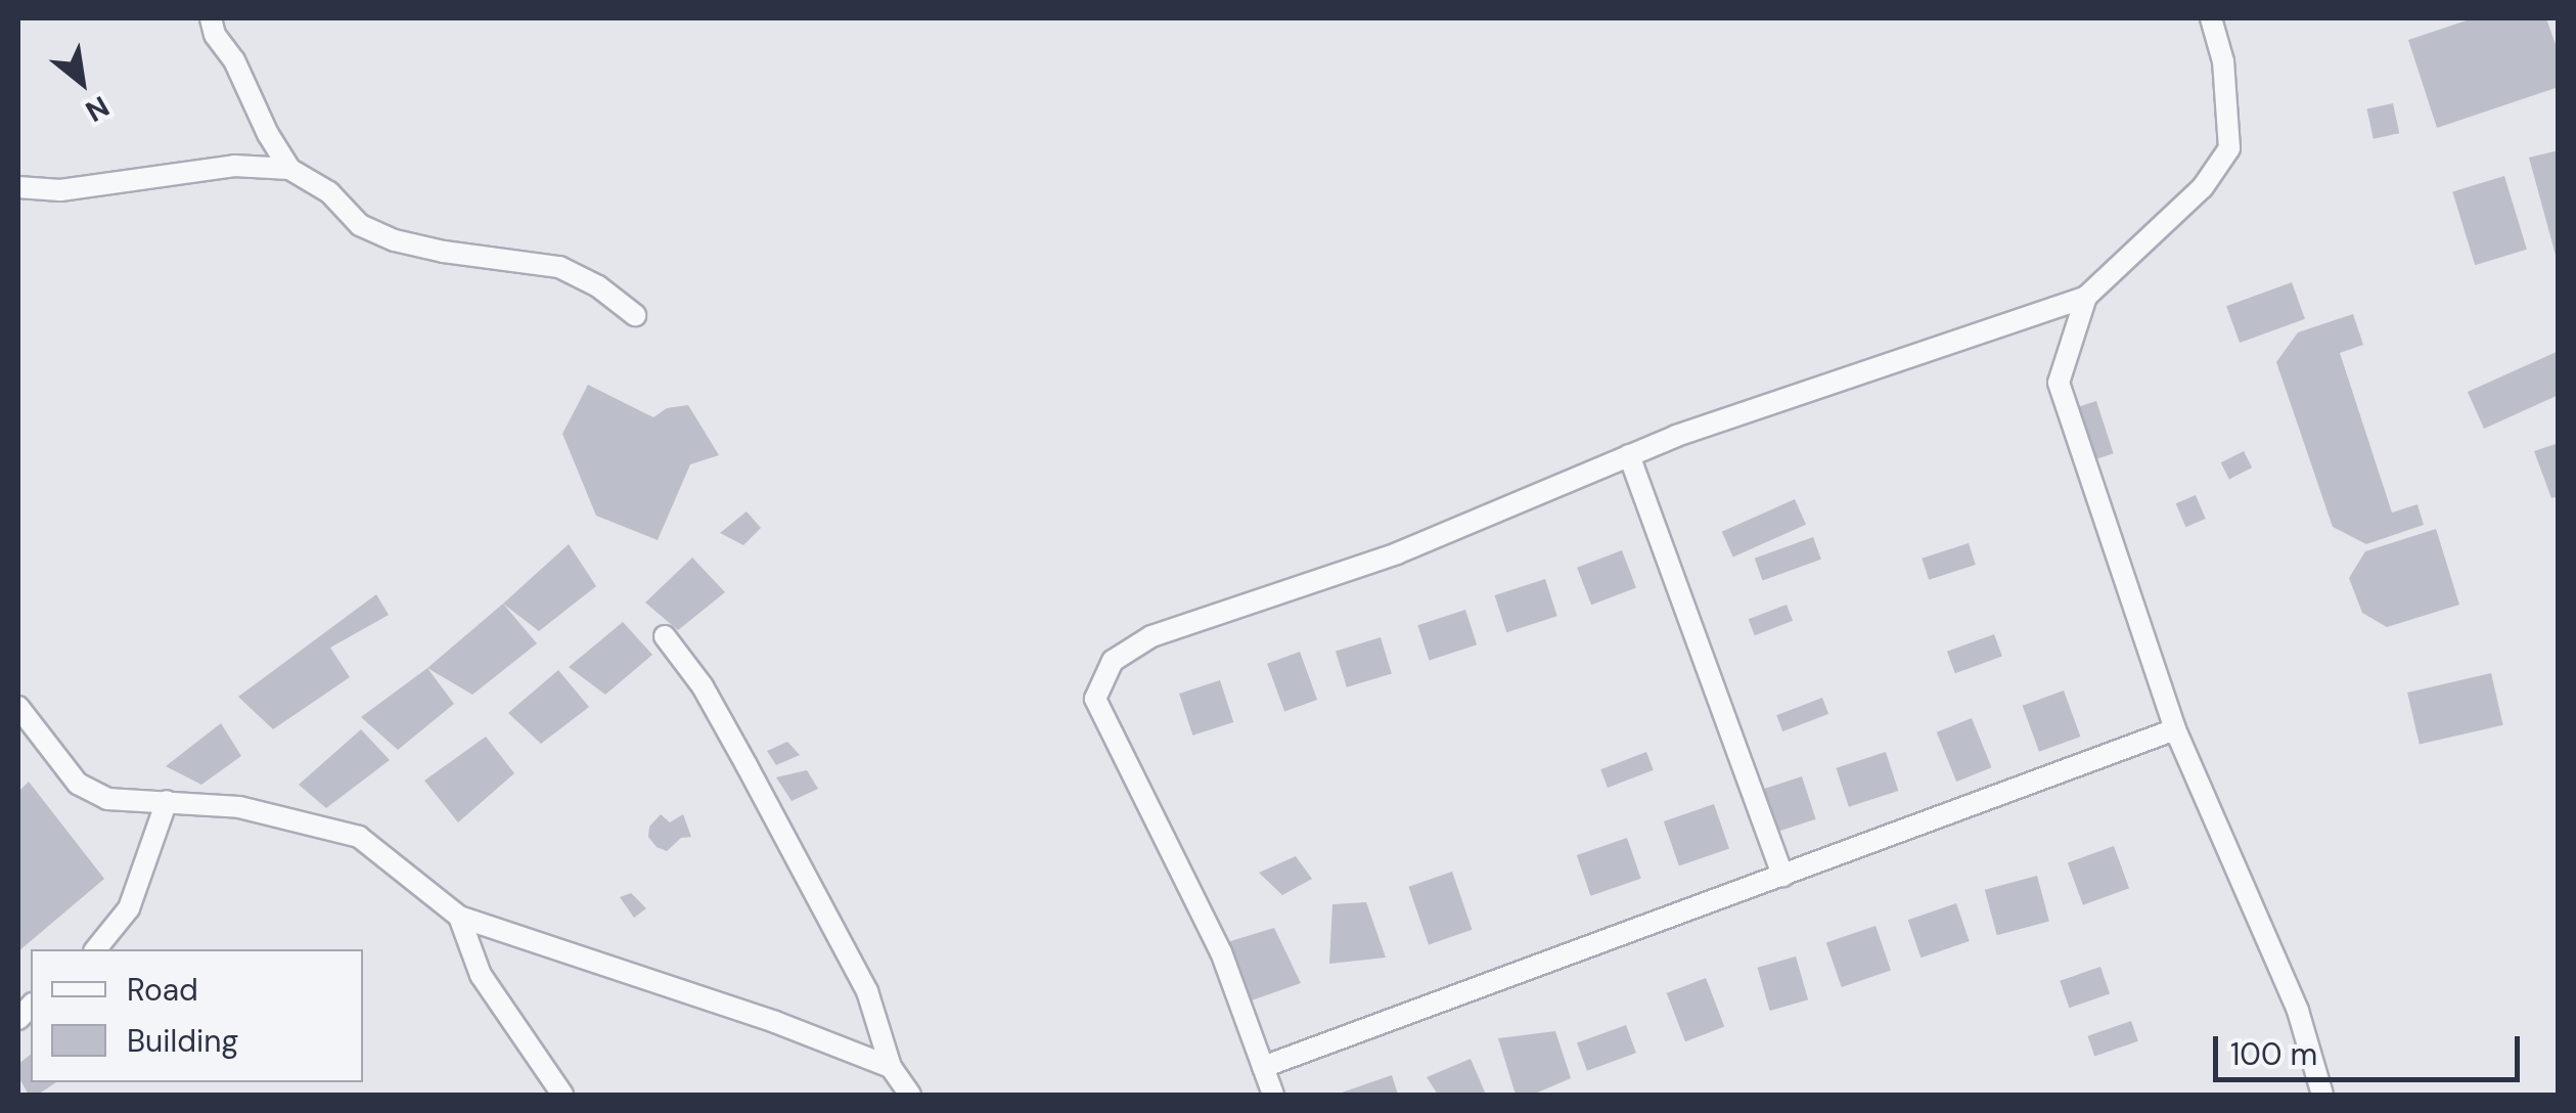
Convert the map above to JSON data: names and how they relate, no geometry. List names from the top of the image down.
{
  "legend": ["Road", "Building"],
  "scale_bar": "100 m",
  "north": "bottom right"
}
